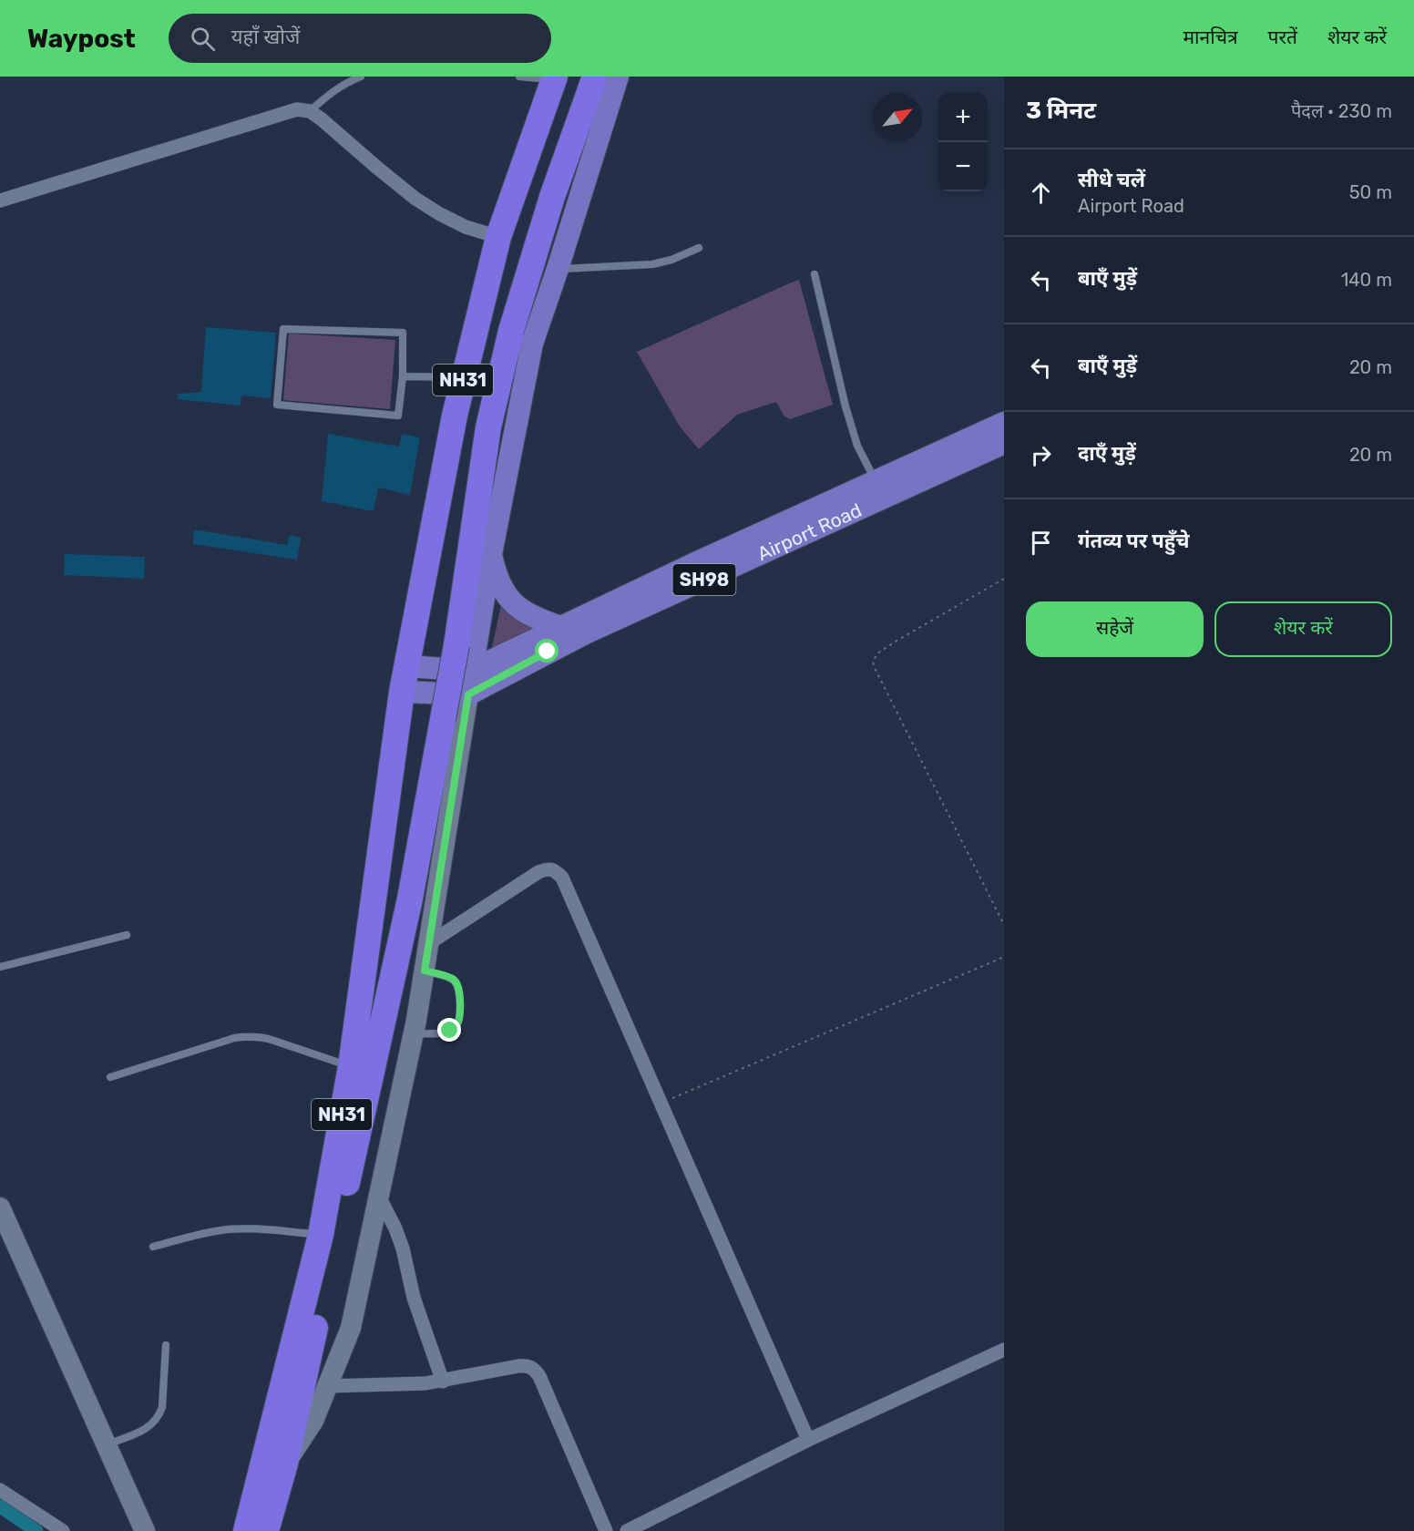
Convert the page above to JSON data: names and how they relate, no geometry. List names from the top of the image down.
{
  "streets": {
    "highway": ["NH31"],
    "main road": ["Airport Road", "SH98"]
  },
  "crossings": [
    ["NH31", "Airport Road"]
  ],
  "north": "top right",
  "page": {
    "header": "Waypost",
    "search": "यहाँ खोजें",
    "nav": ["मानचित्र", "परतें", "शेयर करें"],
    "heading": ["3 मिनट", "पैदल · 230 m"],
    "map_buttons": ["+", "−"],
    "list": [
      ["सीधे चलें", "Airport Road", "50 m"],
      ["बाएँ मुड़ें", "140 m"],
      ["बाएँ मुड़ें", "20 m"],
      ["दाएँ मुड़ें", "20 m"],
      "गंतव्य पर पहुँचे"
    ],
    "buttons": ["सहेजें", "शेयर करें"]
  }
}
